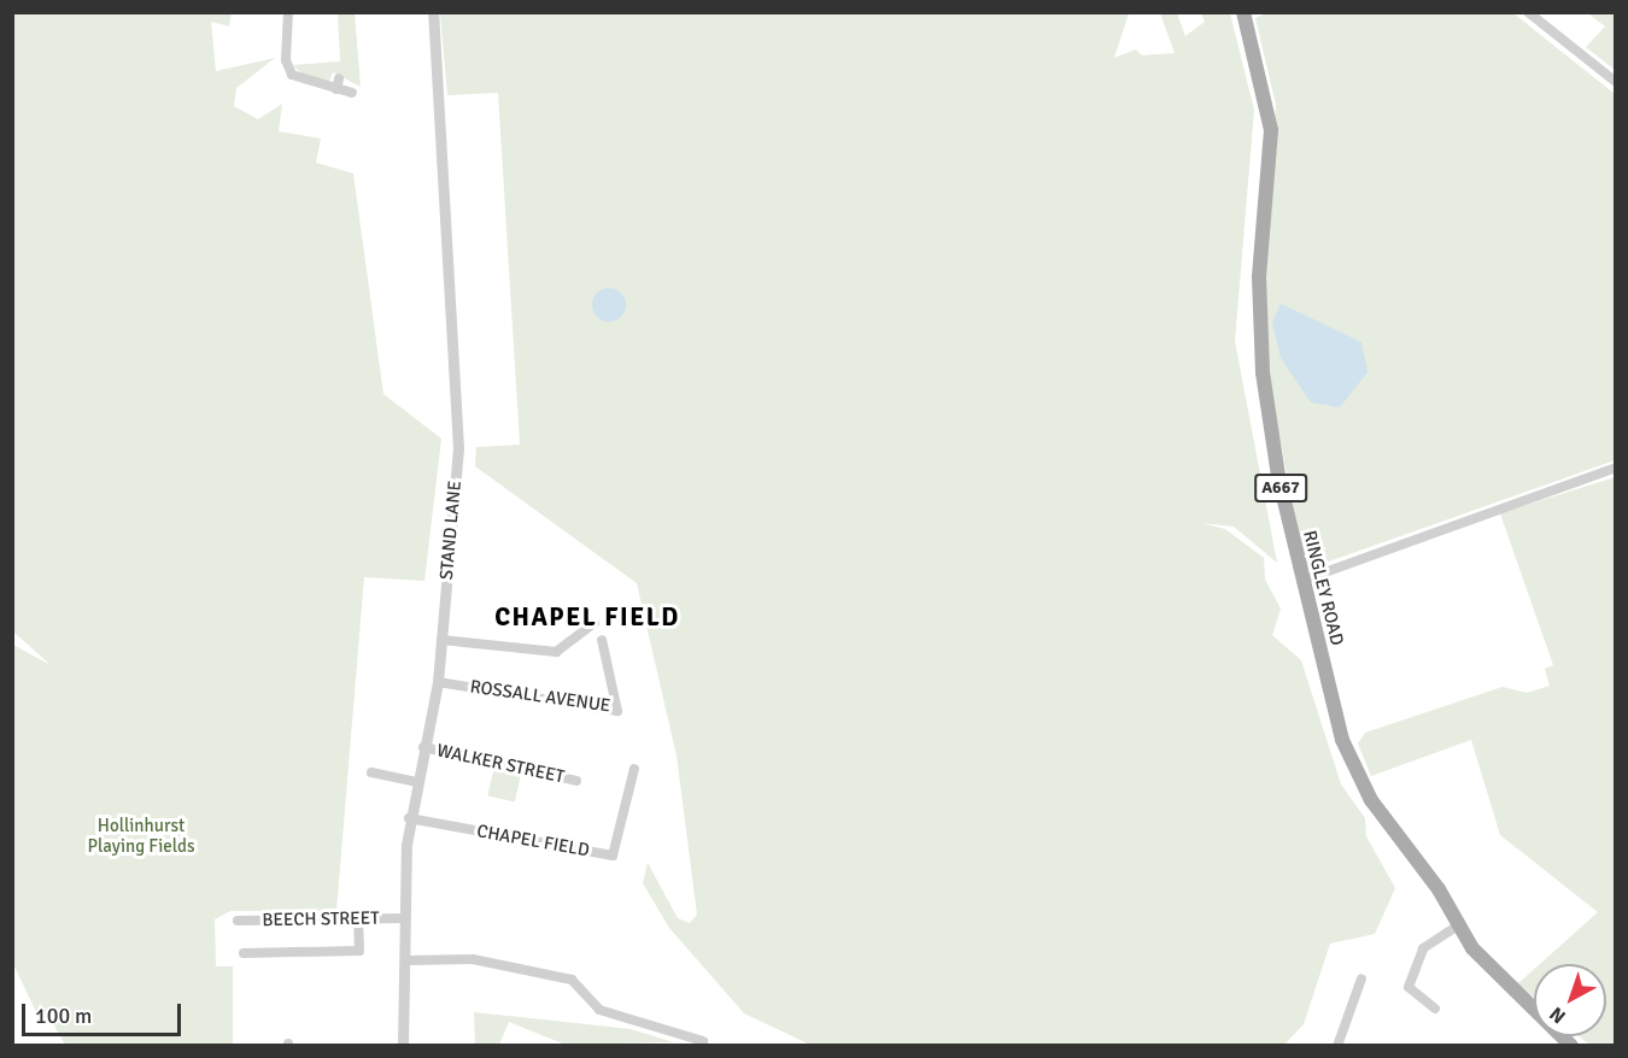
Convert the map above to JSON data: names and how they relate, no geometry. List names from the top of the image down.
{
  "streets": {
    "main road": ["A667", "RINGLEY ROAD"],
    "street": [
      "STAND LANE",
      "ROSSALL AVENUE",
      "WALKER STREET",
      "CHAPEL FIELD",
      "BEECH STREET"
    ]
  },
  "crossings": [
    ["A667", "RINGLEY ROAD"],
    ["STAND LANE", "ROSSALL AVENUE"],
    ["STAND LANE", "WALKER STREET"],
    ["STAND LANE", "CHAPEL FIELD"],
    ["STAND LANE", "BEECH STREET"]
  ],
  "districts": ["CHAPEL FIELD"],
  "parks": ["Hollinhurst Playing Fields"],
  "scale_bar": "100 m",
  "north": "bottom left"
}
